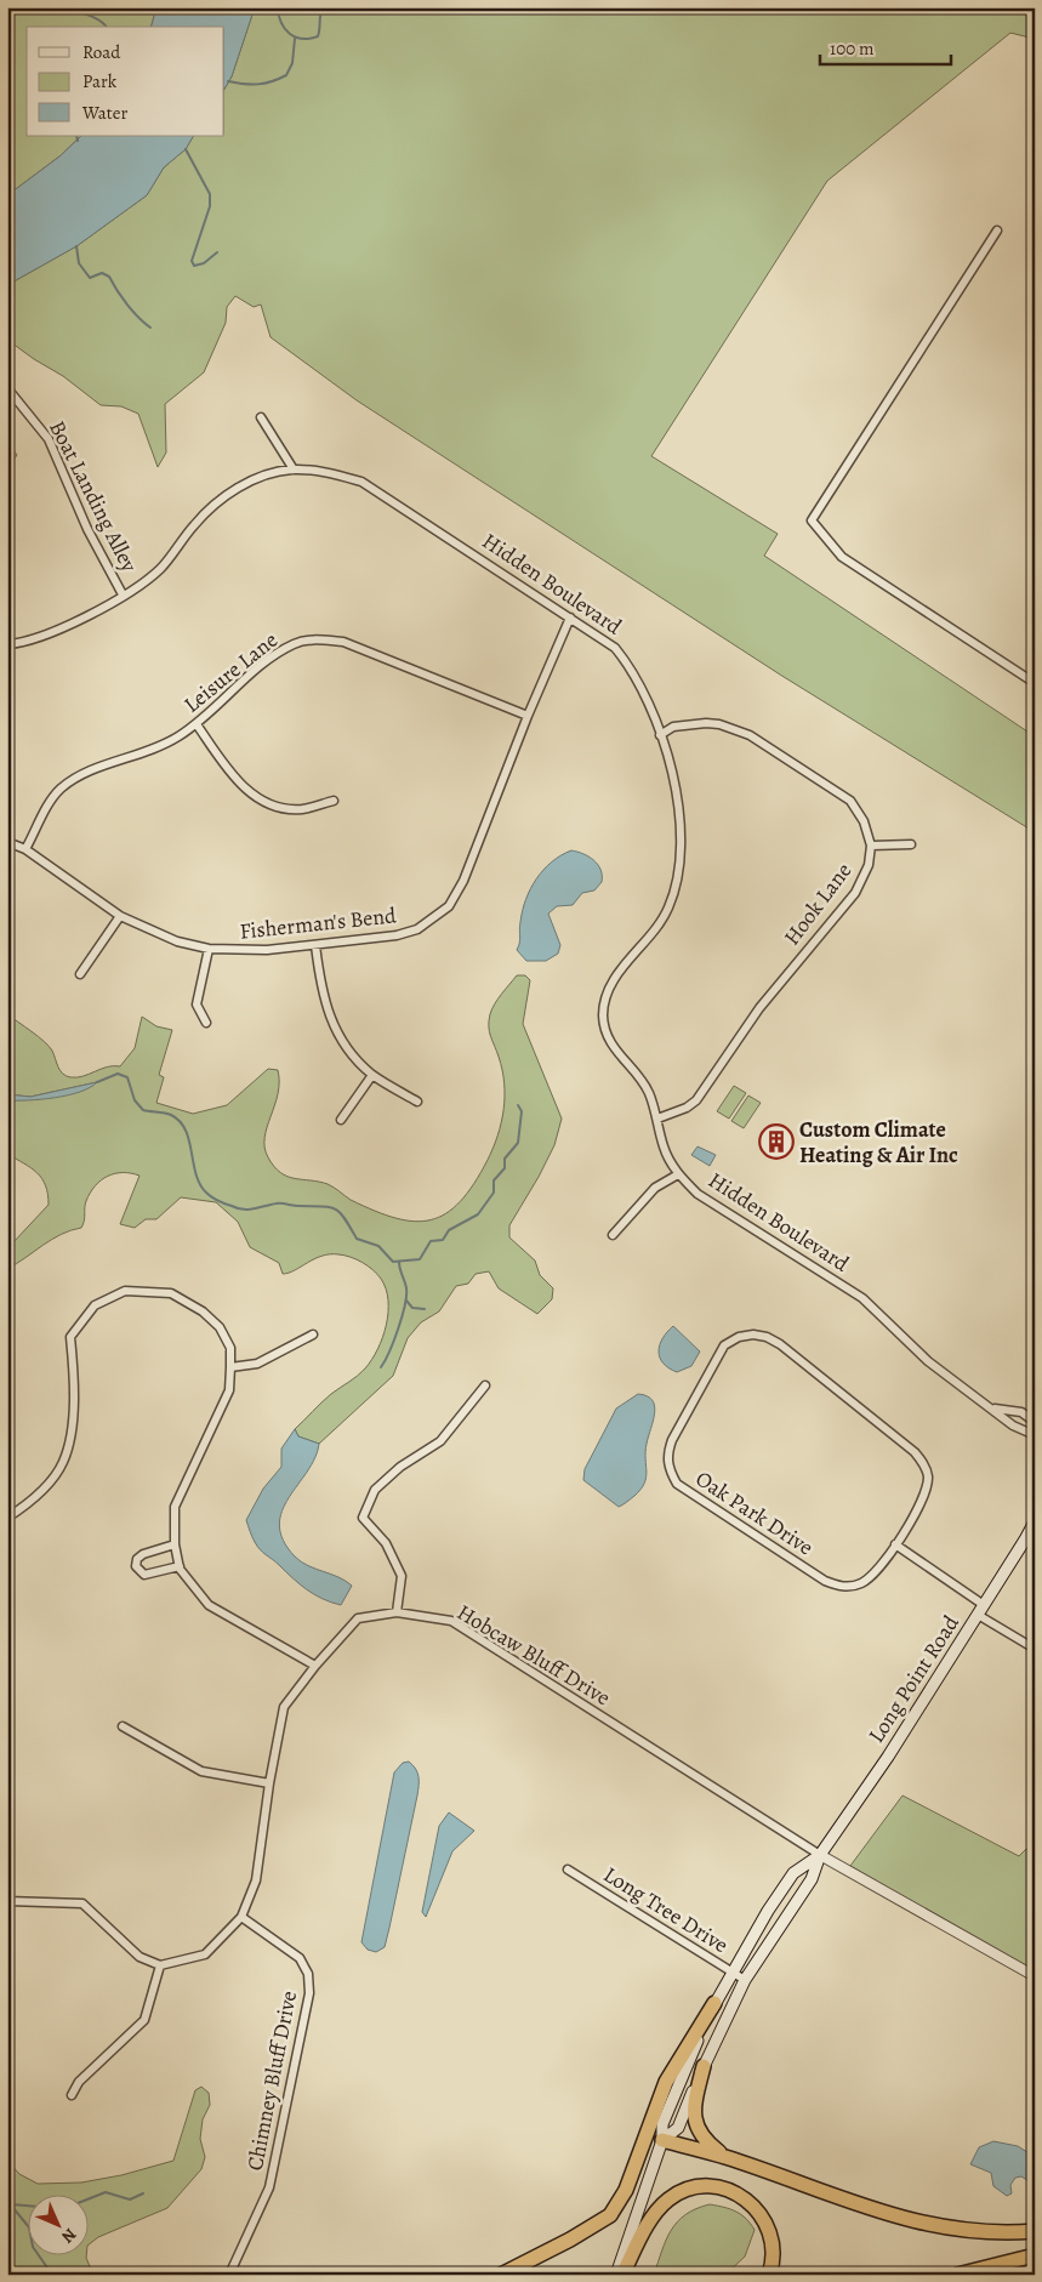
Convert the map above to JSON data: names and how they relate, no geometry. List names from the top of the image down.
{
  "streets": {
    "main road": ["Long Point Road"],
    "street": [
      "Boat Landing Alley",
      "Hidden Boulevard",
      "Leisure Lane",
      "Hook Lane",
      "Fisherman's Bend",
      "Oak Park Drive",
      "Hobcaw Bluff Drive",
      "Long Tree Drive",
      "Chimney Bluff Drive"
    ]
  },
  "crossings": [
    ["Boat Landing Alley", "Hidden Boulevard"],
    ["Hidden Boulevard", "Hook Lane"],
    ["Hidden Boulevard", "Fisherman's Bend"],
    ["Leisure Lane", "Fisherman's Bend"],
    ["Hobcaw Bluff Drive", "Long Point Road"],
    ["Hobcaw Bluff Drive", "Chimney Bluff Drive"],
    ["Long Point Road", "Long Tree Drive"]
  ],
  "places": {
    "building": ["Custom Climate Heating & Air Inc"]
  },
  "legend": ["Road", "Park", "Water"],
  "scale_bar": "100 m",
  "north": "bottom right"
}
